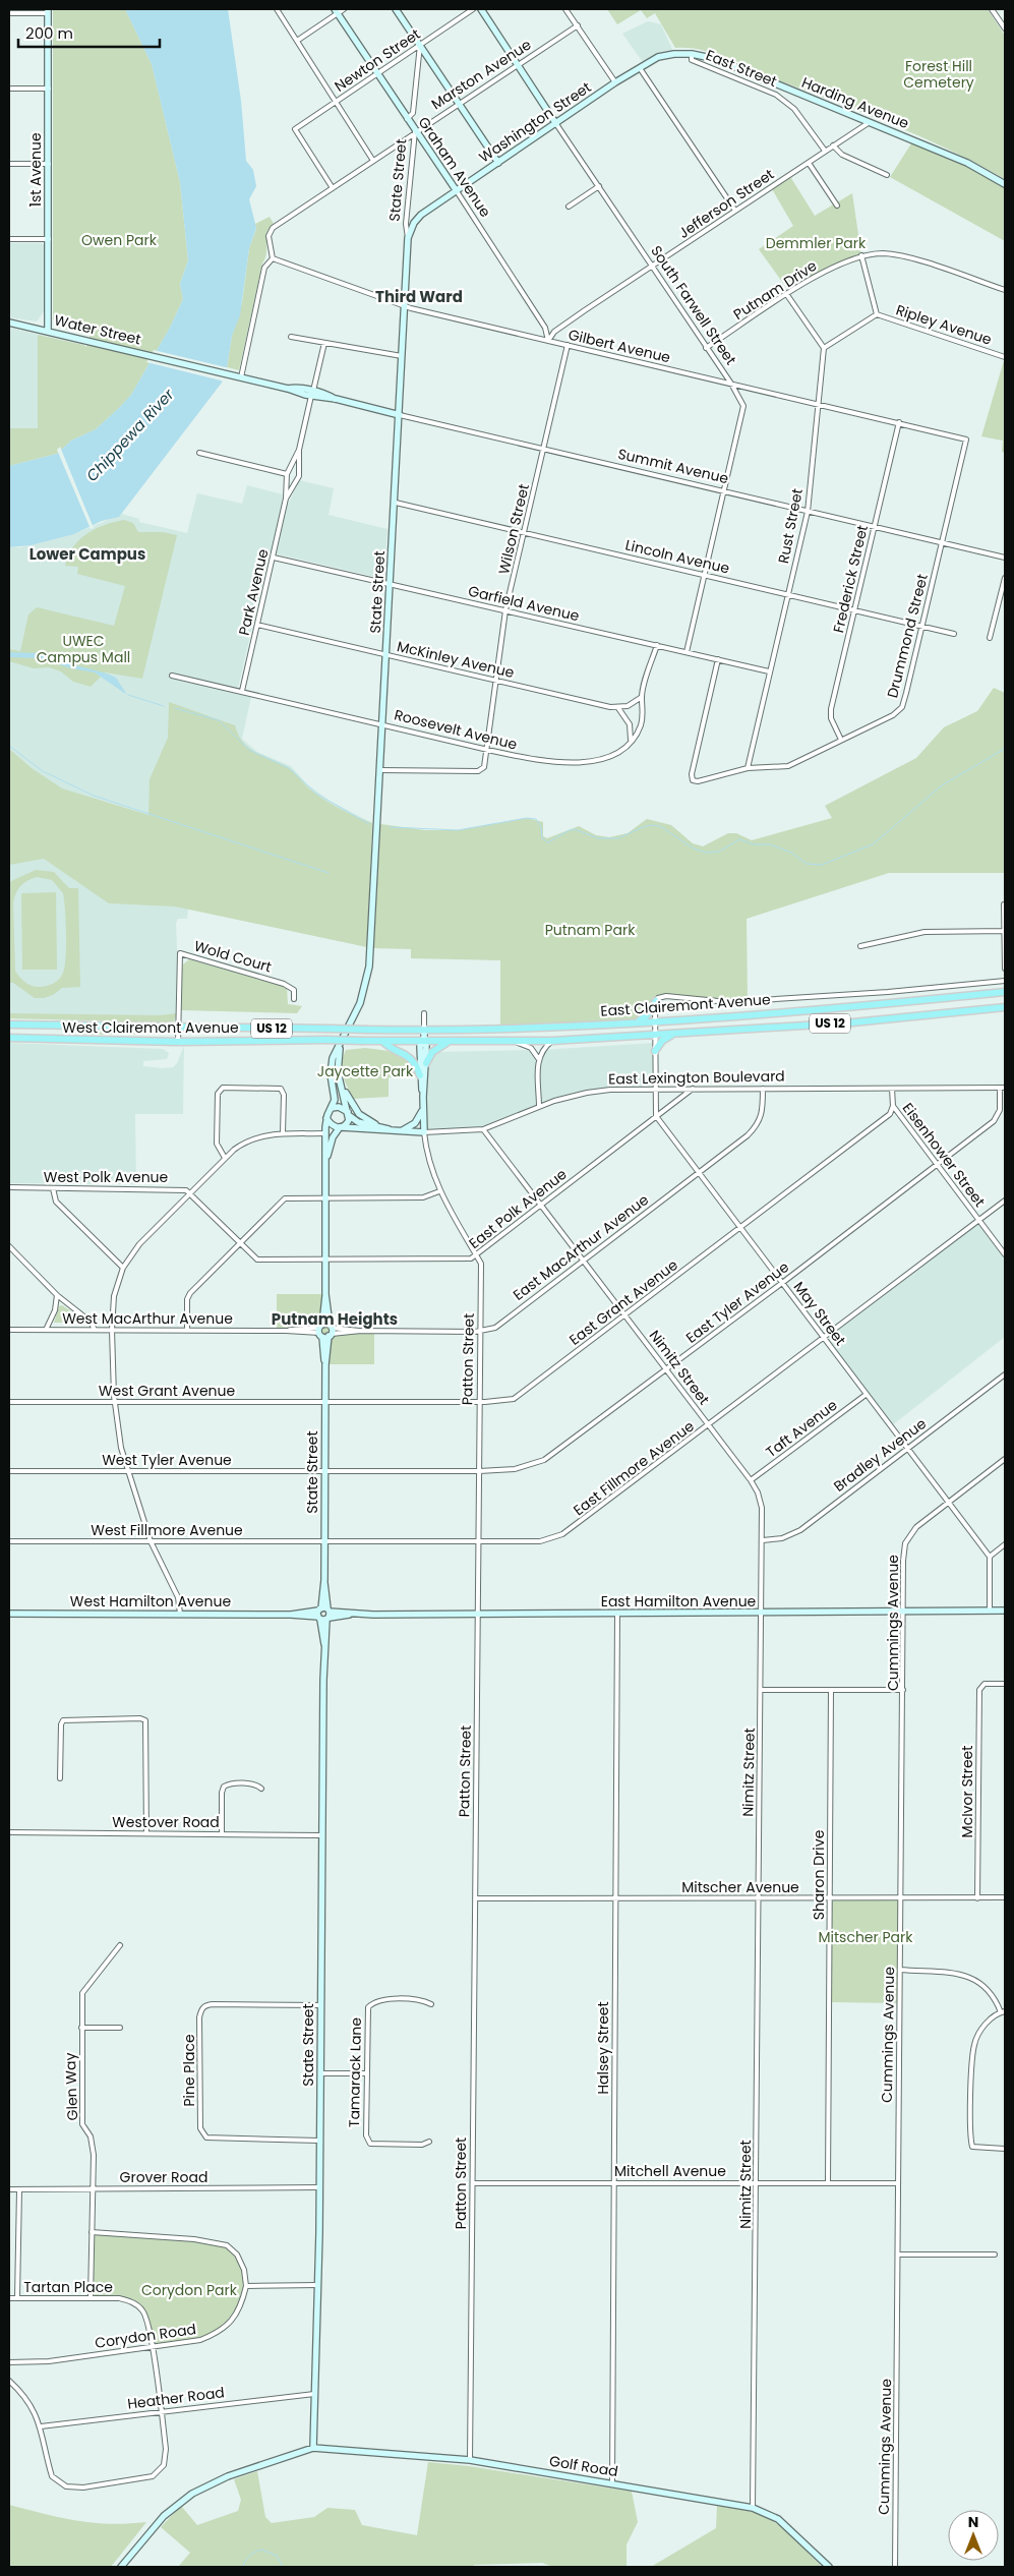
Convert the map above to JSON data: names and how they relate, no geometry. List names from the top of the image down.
{
  "streets": {
    "main road": [
      "Harding Avenue",
      "Washington Street",
      "Graham Avenue",
      "1st Avenue",
      "State Street",
      "South Farwell Street",
      "Water Street",
      "Summit Avenue",
      "East Clairemont Avenue",
      "US 12",
      "West Clairemont Avenue",
      "East Lexington Boulevard",
      "Patton Street",
      "West Hamilton Avenue",
      "East Hamilton Avenue",
      "Golf Road"
    ],
    "street": [
      "Newton Street",
      "East Street",
      "Marston Avenue",
      "Jefferson Street",
      "Putnam Drive",
      "Ripley Avenue",
      "Gilbert Avenue",
      "Rust Street",
      "Wilson Street",
      "Lincoln Avenue",
      "Frederick Street",
      "Park Avenue",
      "Garfield Avenue",
      "Drummond Street",
      "McKinley Avenue",
      "Roosevelt Avenue",
      "Wold Court",
      "Eisenhower Street",
      "West Polk Avenue",
      "East Polk Avenue",
      "East MacArthur Avenue",
      "East Grant Avenue",
      "East Tyler Avenue",
      "May Street",
      "West MacArthur Avenue",
      "Nimitz Street",
      "West Grant Avenue",
      "Taft Avenue",
      "Bradley Avenue",
      "West Tyler Avenue",
      "East Fillmore Avenue",
      "West Fillmore Avenue",
      "Cummings Avenue",
      "McIvor Street",
      "Westover Road",
      "Sharon Drive",
      "Mitscher Avenue",
      "Halsey Street",
      "Pine Place",
      "Tamarack Lane",
      "Glen Way",
      "Mitchell Avenue",
      "Grover Road",
      "Tartan Place",
      "Corydon Road",
      "Heather Road"
    ]
  },
  "crossings": [
    ["Newton Street", "Marston Avenue"],
    ["Newton Street", "Graham Avenue"],
    ["Newton Street", "State Street"],
    ["East Street", "Harding Avenue"],
    ["East Street", "Washington Street"],
    ["East Street", "Jefferson Street"],
    ["Marston Avenue", "Graham Avenue"],
    ["Marston Avenue", "State Street"],
    ["Marston Avenue", "South Farwell Street"],
    ["Marston Avenue", "Gilbert Avenue"],
    ["Harding Avenue", "Washington Street"],
    ["Harding Avenue", "Jefferson Street"],
    ["Washington Street", "Graham Avenue"],
    ["Washington Street", "State Street"],
    ["Washington Street", "South Farwell Street"],
    ["Graham Avenue", "State Street"],
    ["Graham Avenue", "Jefferson Street"],
    ["Graham Avenue", "Gilbert Avenue"],
    ["1st Avenue", "Water Street"],
    ["State Street", "Gilbert Avenue"],
    ["State Street", "Summit Avenue"],
    ["State Street", "Wilson Street"],
    ["State Street", "Lincoln Avenue"],
    ["State Street", "Garfield Avenue"],
    ["State Street", "McKinley Avenue"],
    ["State Street", "Roosevelt Avenue"],
    ["State Street", "East Lexington Boulevard"],
    ["State Street", "East Polk Avenue"],
    ["State Street", "East MacArthur Avenue"],
    ["State Street", "East Grant Avenue"],
    ["State Street", "East Tyler Avenue"],
    ["State Street", "West MacArthur Avenue"],
    ["State Street", "West Grant Avenue"],
    ["State Street", "West Tyler Avenue"],
    ["State Street", "East Fillmore Avenue"],
    ["State Street", "West Fillmore Avenue"],
    ["State Street", "West Hamilton Avenue"],
    ["State Street", "East Hamilton Avenue"],
    ["State Street", "Westover Road"],
    ["State Street", "Pine Place"],
    ["State Street", "Grover Road"],
    ["State Street", "Heather Road"],
    ["State Street", "Golf Road"],
    ["Jefferson Street", "South Farwell Street"],
    ["Jefferson Street", "Gilbert Avenue"],
    ["Putnam Drive", "South Farwell Street"],
    ["South Farwell Street", "Gilbert Avenue"],
    ["South Farwell Street", "Summit Avenue"],
    ["South Farwell Street", "Lincoln Avenue"],
    ["South Farwell Street", "Garfield Avenue"],
    ["Ripley Avenue", "Rust Street"],
    ["Water Street", "Summit Avenue"],
    ["Gilbert Avenue", "Rust Street"],
    ["Gilbert Avenue", "Wilson Street"],
    ["Gilbert Avenue", "Frederick Street"],
    ["Gilbert Avenue", "Drummond Street"],
    ["Summit Avenue", "Rust Street"],
    ["Summit Avenue", "Wilson Street"],
    ["Summit Avenue", "Frederick Street"],
    ["Summit Avenue", "Park Avenue"],
    ["Summit Avenue", "Drummond Street"],
    ["Rust Street", "Lincoln Avenue"],
    ["Rust Street", "Garfield Avenue"],
    ["Rust Street", "Drummond Street"],
    ["Wilson Street", "Lincoln Avenue"],
    ["Wilson Street", "Garfield Avenue"],
    ["Wilson Street", "McKinley Avenue"],
    ["Wilson Street", "Roosevelt Avenue"],
    ["Lincoln Avenue", "Frederick Street"],
    ["Lincoln Avenue", "Drummond Street"],
    ["Frederick Street", "Drummond Street"],
    ["Park Avenue", "Garfield Avenue"],
    ["Park Avenue", "McKinley Avenue"],
    ["Park Avenue", "Roosevelt Avenue"],
    ["Garfield Avenue", "Drummond Street"],
    ["Garfield Avenue", "Roosevelt Avenue"],
    ["Wold Court", "West Clairemont Avenue"],
    ["East Clairemont Avenue", "West Clairemont Avenue"],
    ["East Clairemont Avenue", "East Lexington Boulevard"],
    ["East Clairemont Avenue", "Patton Street"],
    ["East Clairemont Avenue", "Nimitz Street"],
    ["East Lexington Boulevard", "Eisenhower Street"],
    ["East Lexington Boulevard", "East Polk Avenue"],
    ["East Lexington Boulevard", "East MacArthur Avenue"],
    ["East Lexington Boulevard", "East Tyler Avenue"],
    ["East Lexington Boulevard", "Patton Street"],
    ["East Lexington Boulevard", "Nimitz Street"],
    ["Eisenhower Street", "East Grant Avenue"],
    ["Eisenhower Street", "East Tyler Avenue"],
    ["Eisenhower Street", "East Fillmore Avenue"],
    ["East Polk Avenue", "May Street"],
    ["East Polk Avenue", "Patton Street"],
    ["East Polk Avenue", "Nimitz Street"],
    ["East MacArthur Avenue", "May Street"],
    ["East MacArthur Avenue", "West MacArthur Avenue"],
    ["East MacArthur Avenue", "Patton Street"],
    ["East MacArthur Avenue", "Nimitz Street"],
    ["East Grant Avenue", "May Street"],
    ["East Grant Avenue", "Patton Street"],
    ["East Grant Avenue", "Nimitz Street"],
    ["East Grant Avenue", "West Grant Avenue"],
    ["East Tyler Avenue", "May Street"],
    ["East Tyler Avenue", "Patton Street"],
    ["East Tyler Avenue", "Nimitz Street"],
    ["East Tyler Avenue", "West Tyler Avenue"],
    ["May Street", "Taft Avenue"],
    ["May Street", "Bradley Avenue"],
    ["May Street", "East Fillmore Avenue"],
    ["May Street", "Cummings Avenue"],
    ["Patton Street", "Nimitz Street"],
    ["Patton Street", "East Fillmore Avenue"],
    ["Patton Street", "East Hamilton Avenue"],
    ["Patton Street", "Mitscher Avenue"],
    ["Patton Street", "Mitchell Avenue"],
    ["Patton Street", "Golf Road"],
    ["Nimitz Street", "Taft Avenue"],
    ["Nimitz Street", "Bradley Avenue"],
    ["Nimitz Street", "East Fillmore Avenue"],
    ["Nimitz Street", "East Hamilton Avenue"],
    ["Nimitz Street", "Mitscher Avenue"],
    ["Nimitz Street", "Mitchell Avenue"],
    ["Nimitz Street", "Golf Road"],
    ["East Fillmore Avenue", "West Fillmore Avenue"],
    ["West Hamilton Avenue", "East Hamilton Avenue"],
    ["East Hamilton Avenue", "Cummings Avenue"],
    ["East Hamilton Avenue", "Halsey Street"],
    ["Cummings Avenue", "Mitscher Avenue"],
    ["Cummings Avenue", "Mitchell Avenue"],
    ["McIvor Street", "Mitscher Avenue"],
    ["Sharon Drive", "Mitscher Avenue"],
    ["Sharon Drive", "Mitchell Avenue"],
    ["Mitscher Avenue", "Halsey Street"],
    ["Halsey Street", "Mitchell Avenue"],
    ["Halsey Street", "Golf Road"],
    ["Glen Way", "Grover Road"],
    ["Glen Way", "Tartan Place"],
    ["Tartan Place", "Corydon Road"],
    ["Tartan Place", "Heather Road"]
  ],
  "districts": ["Third Ward", "Lower Campus", "Putnam Heights"],
  "water": ["Chippewa River"],
  "parks": [
    "Forest Hill Cemetery",
    "Owen Park",
    "Demmler Park",
    "UWEC Campus Mall",
    "Putnam Park",
    "Jaycette Park",
    "Mitscher Park",
    "Corydon Park"
  ],
  "scale_bar": "200 m",
  "north": "top"
}
